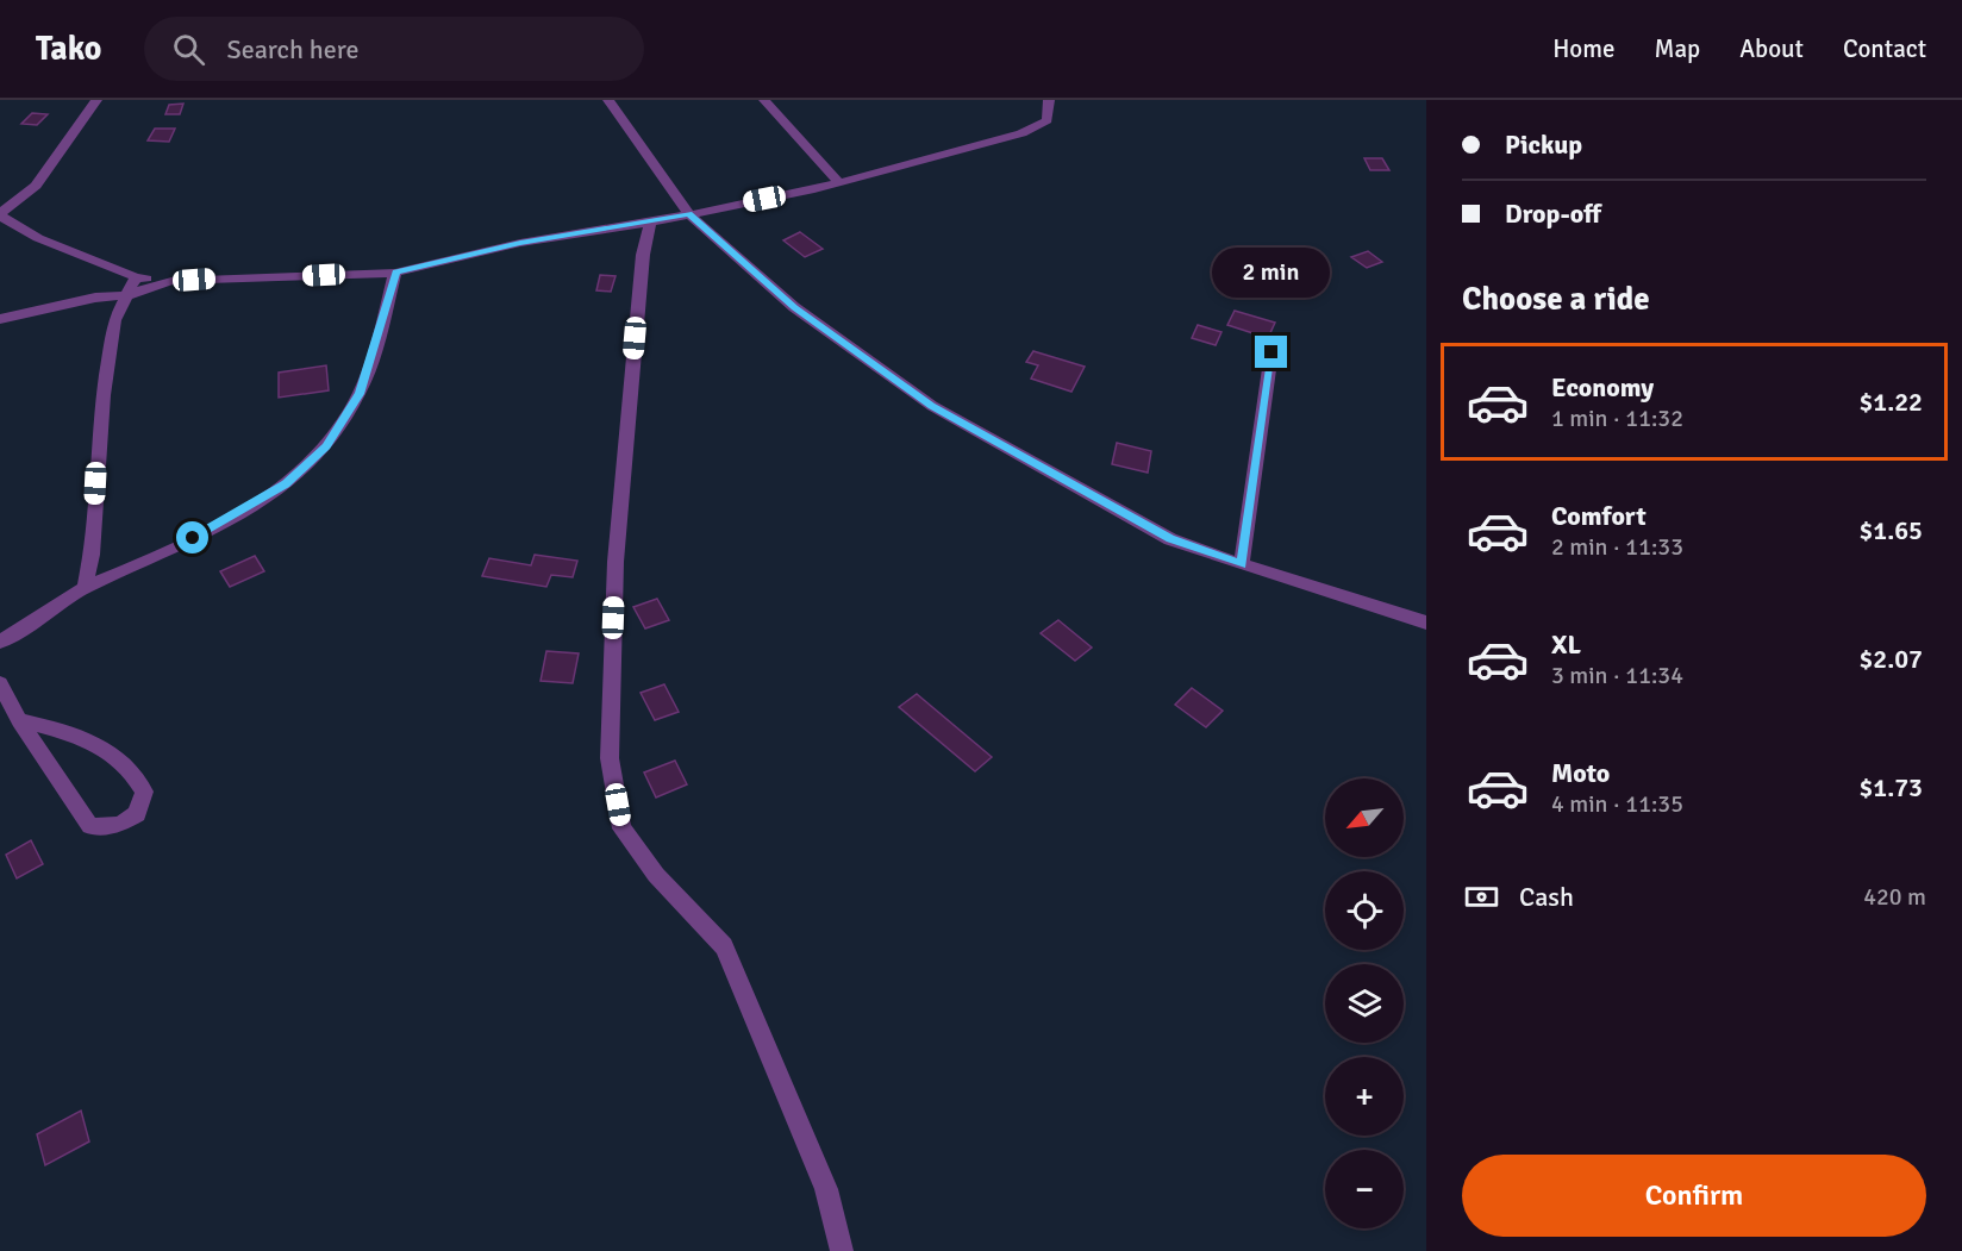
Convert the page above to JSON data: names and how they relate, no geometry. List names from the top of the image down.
{
  "north": "bottom left",
  "page": {
    "header": "Tako",
    "search": "Search here",
    "nav": [
      "Home",
      "Map",
      "About",
      "Contact"
    ],
    "banner": ["Pickup", "Drop-off"],
    "bubble": "2 min",
    "heading": "Choose a ride",
    "list": [
      {
        "name": "Economy",
        "note": "1 min · 11:32",
        "value": "$1.22"
      },
      {
        "name": "Comfort",
        "note": "2 min · 11:33",
        "value": "$1.65"
      },
      {
        "name": "XL",
        "note": "3 min · 11:34",
        "value": "$2.07"
      },
      {
        "name": "Moto",
        "note": "4 min · 11:35",
        "value": "$1.73"
      }
    ],
    "map_buttons": ["+", "−"],
    "pay": ["Cash", "420 m"],
    "buttons": "Confirm"
  }
}
